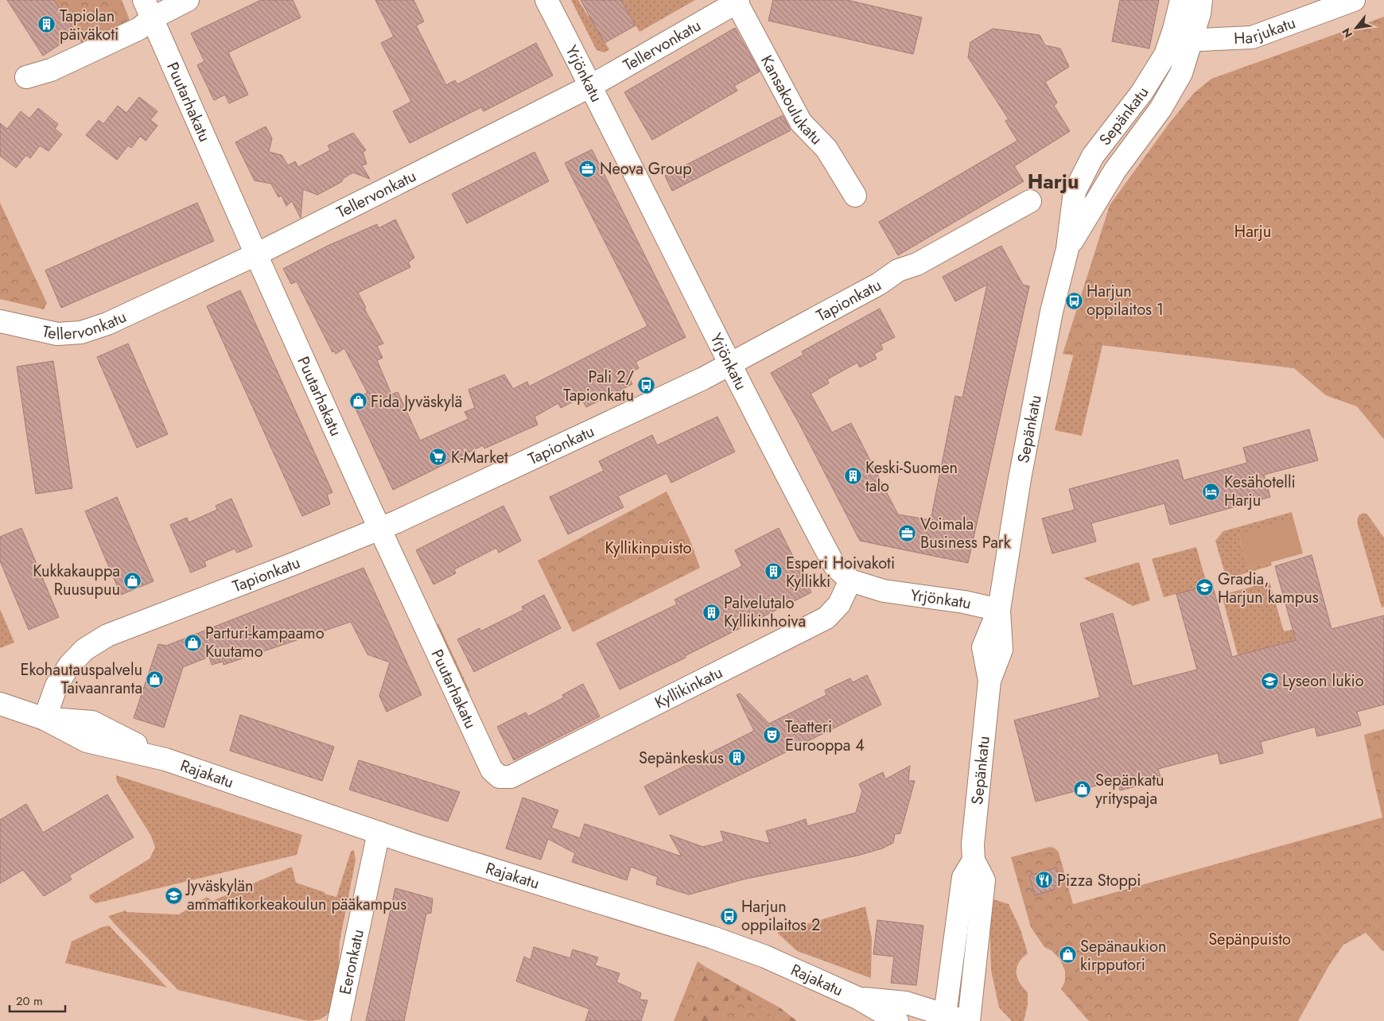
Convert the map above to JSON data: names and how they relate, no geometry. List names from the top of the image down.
{
  "streets": {
    "street": [
      "Harjukatu",
      "Tellervonkatu",
      "Yrjönkatu",
      "Kansakoulukatu",
      "Puutarhakatu",
      "Sepänkatu",
      "Tapionkatu",
      "Kyllikinkatu",
      "Rajakatu",
      "Eeronkatu"
    ]
  },
  "crossings": [
    ["Harjukatu", "Sepänkatu"],
    ["Tellervonkatu", "Yrjönkatu"],
    ["Tellervonkatu", "Kansakoulukatu"],
    ["Tellervonkatu", "Puutarhakatu"],
    ["Yrjönkatu", "Sepänkatu"],
    ["Yrjönkatu", "Tapionkatu"],
    ["Yrjönkatu", "Kyllikinkatu"],
    ["Puutarhakatu", "Tapionkatu"],
    ["Puutarhakatu", "Kyllikinkatu"],
    ["Tapionkatu", "Rajakatu"],
    ["Rajakatu", "Eeronkatu"]
  ],
  "districts": ["Harju"],
  "parks": ["Harju", "Kyllikinpuisto", "Sepänpuisto"],
  "places": {
    "building": [
      "Tapiolan päiväkoti",
      "Keski-Suomen talo",
      "Esperi Hoivakoti Kyllikki",
      "Palvelutalo Kyllikinhoiva",
      "Sepänkeskus"
    ],
    "office": ["Neova Group", "Voimala Business Park"],
    "bus stop": ["Harjun oppilaitos 1", "Pali 2/ Tapionkatu", "Harjun oppilaitos 2"],
    "shop": [
      "Fida Jyväskylä",
      "Kukkakauppa Ruusupuu",
      "Parturi-kampaamo Kuutamo",
      "Ekohautauspalvelu Taivaanranta",
      "Sepänkatu yrityspaja",
      "Sepänaukion kirpputori"
    ],
    "supermarket": ["K-Market"],
    "hotel": ["Kesähotelli Harju"],
    "school or university": ["Gradia, Harjun kampus", "Lyseon lukio", "Jyväskylän ammattikorkeakoulun pääkampus"],
    "theatre": ["Teatteri Eurooppa 4"],
    "restaurant": ["Pizza Stoppi"]
  },
  "scale_bar": "20 m",
  "north": "bottom left"
}
